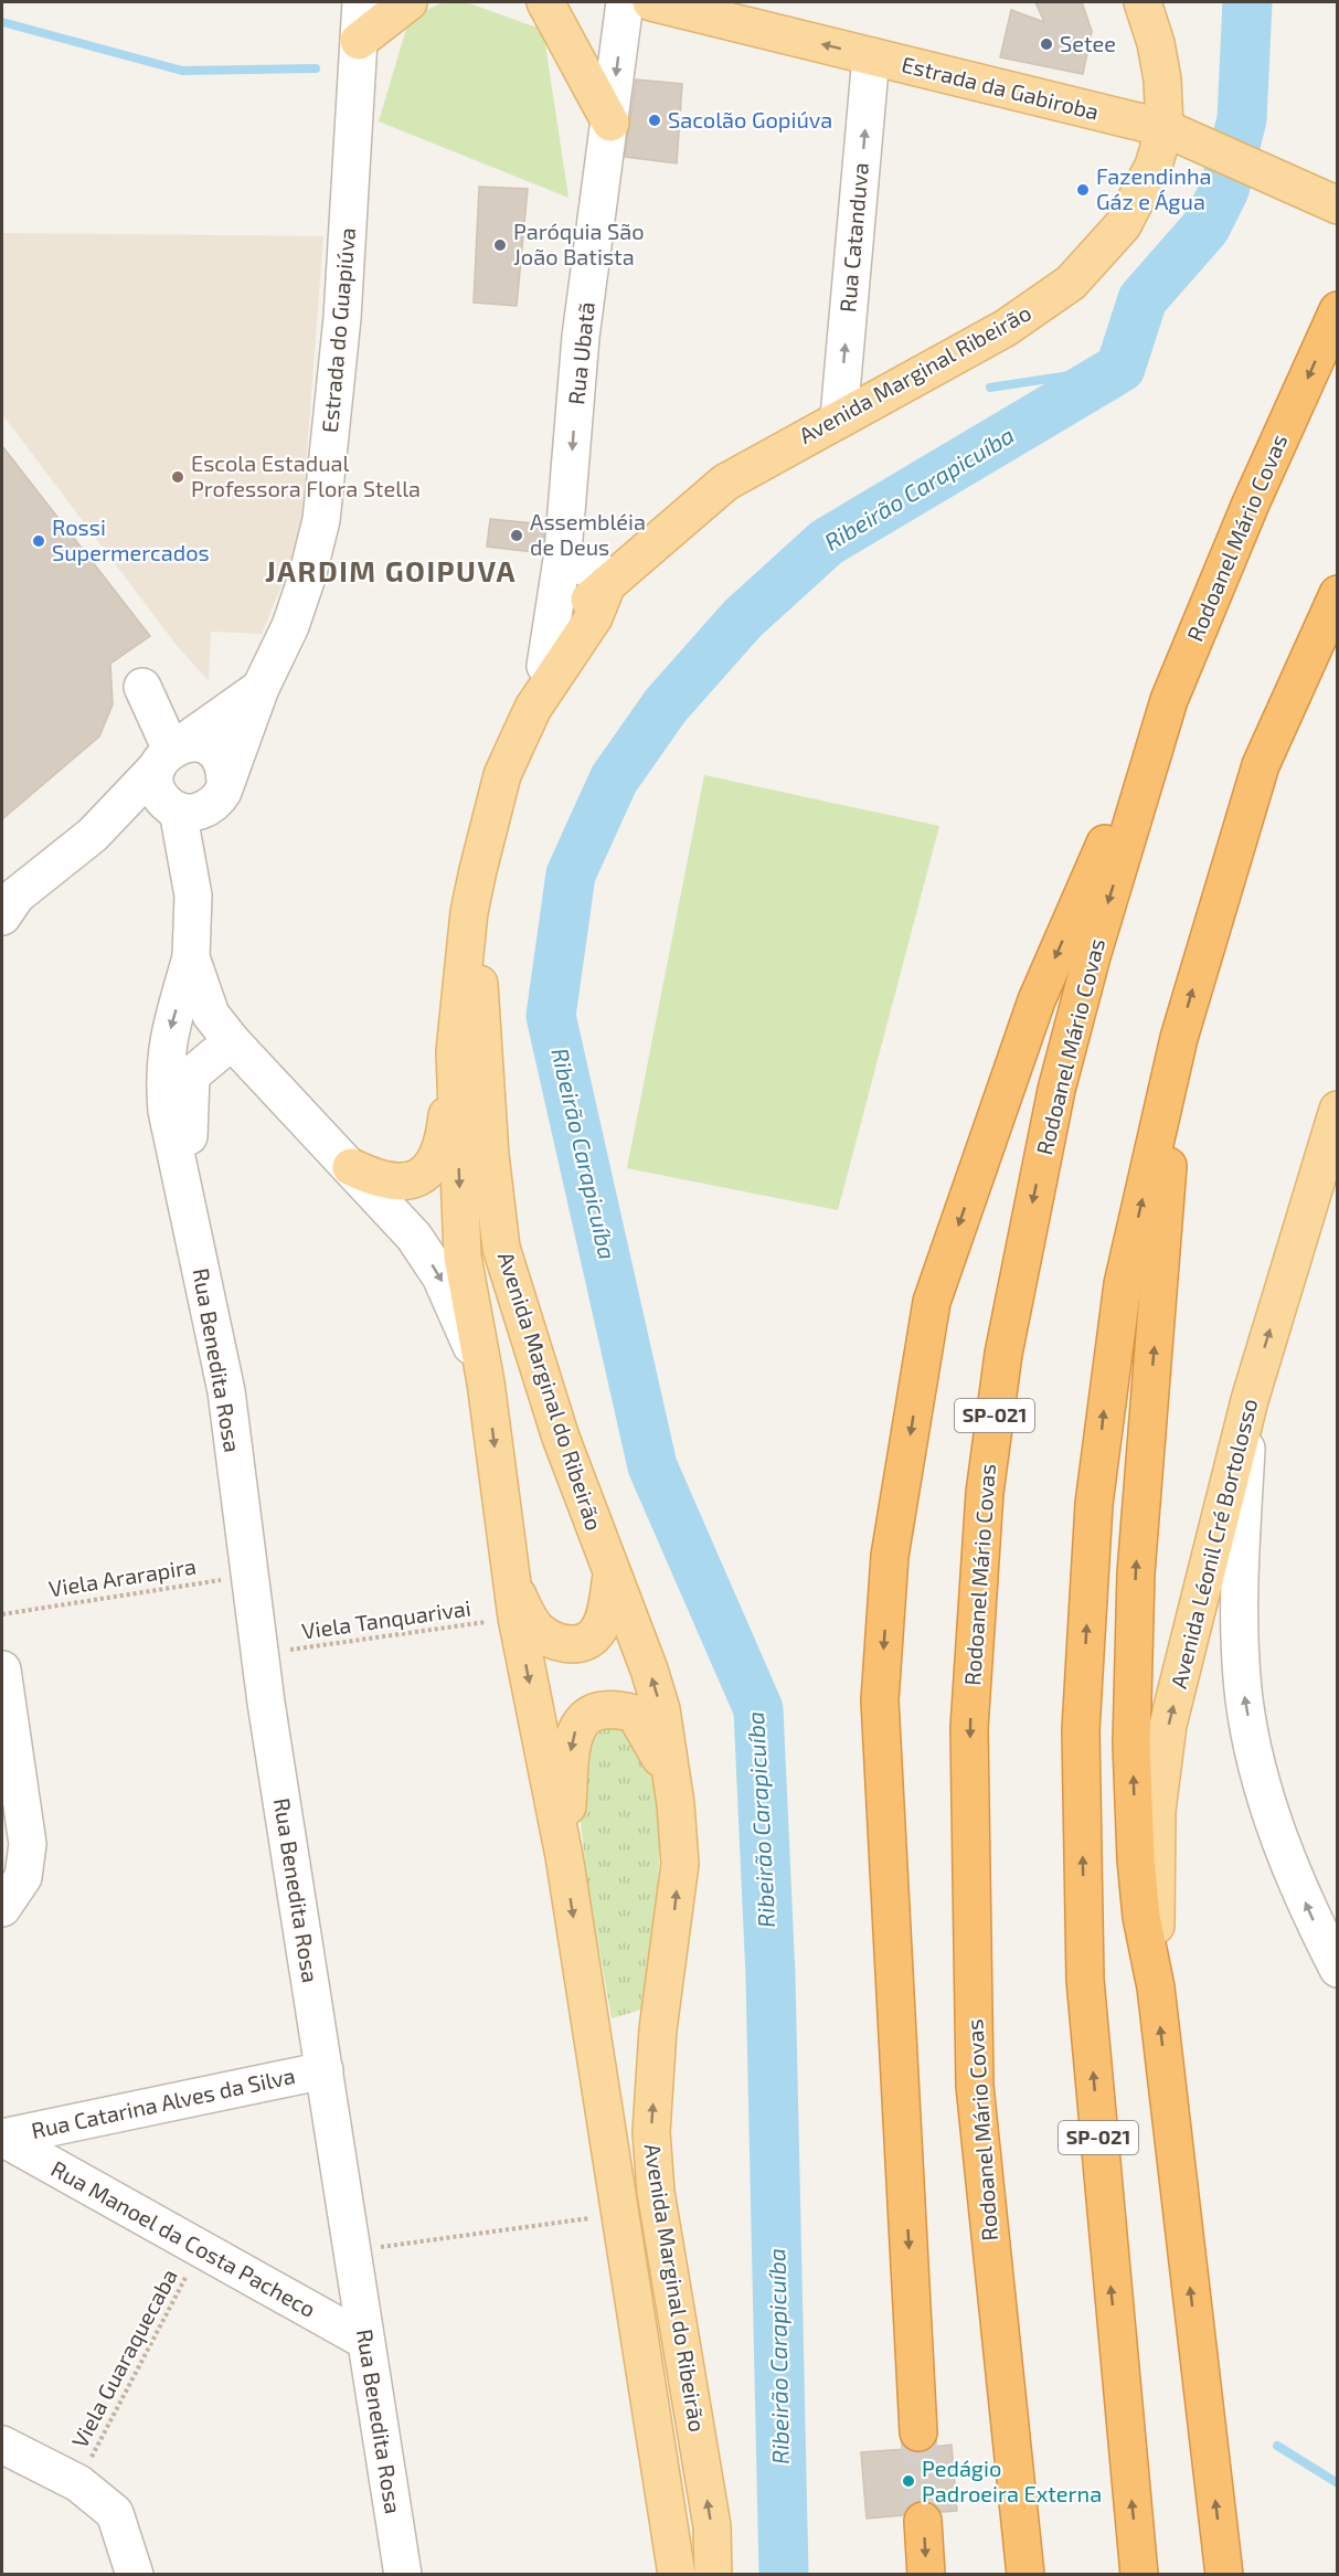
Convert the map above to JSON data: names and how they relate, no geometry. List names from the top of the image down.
{
  "streets": {
    "highway": ["Rodoanel Mário Covas", "SP-021"],
    "main road": [
      "Estrada da Gabiroba",
      "Avenida Marginal Ribeirão",
      "Avenida Marginal do Ribeirão",
      "Avenida Léonil Cré Bortolosso"
    ],
    "street": [
      "Rua Catanduva",
      "Estrada do Guapiúva",
      "Rua Ubatã",
      "Rua Benedita Rosa",
      "Rua Catarina Alves da Silva",
      "Rua Manoel da Costa Pacheco"
    ],
    "path": ["Viela Ararapira", "Viela Tanquarivai", "Viela Guaraquecaba"]
  },
  "crossings": [
    ["Estrada da Gabiroba", "Rua Catanduva"],
    ["Estrada da Gabiroba", "Avenida Marginal Ribeirão"],
    ["Rua Catanduva", "Avenida Marginal Ribeirão"],
    ["Estrada do Guapiúva", "Rua Benedita Rosa"],
    ["Rua Ubatã", "Avenida Marginal Ribeirão"],
    ["Rua Benedita Rosa", "Viela Ararapira"],
    ["Rua Benedita Rosa", "Viela Tanquarivai"],
    ["Rua Benedita Rosa", "Rua Catarina Alves da Silva"],
    ["Rua Benedita Rosa", "Rua Manoel da Costa Pacheco"],
    ["Avenida Marginal do Ribeirão", "Viela Tanquarivai"],
    ["Rua Catarina Alves da Silva", "Rua Manoel da Costa Pacheco"],
    ["Rua Manoel da Costa Pacheco", "Viela Guaraquecaba"]
  ],
  "one_way": ["Rua Catanduva", "Rua Ubatã", "Avenida Léonil Cré Bortolosso"],
  "districts": ["JARDIM GOIPUVA"],
  "water": ["Ribeirão Carapicuíba"],
  "places": [
    "Setee",
    "Sacolão Gopiúva",
    "Fazendinha Gáz e Água",
    "Paróquia São João Batista",
    "Escola Estadual Professora Flora Stella",
    "Assembléia de Deus",
    "Rossi Supermercados",
    "Pedágio Padroeira Externa"
  ]
}
